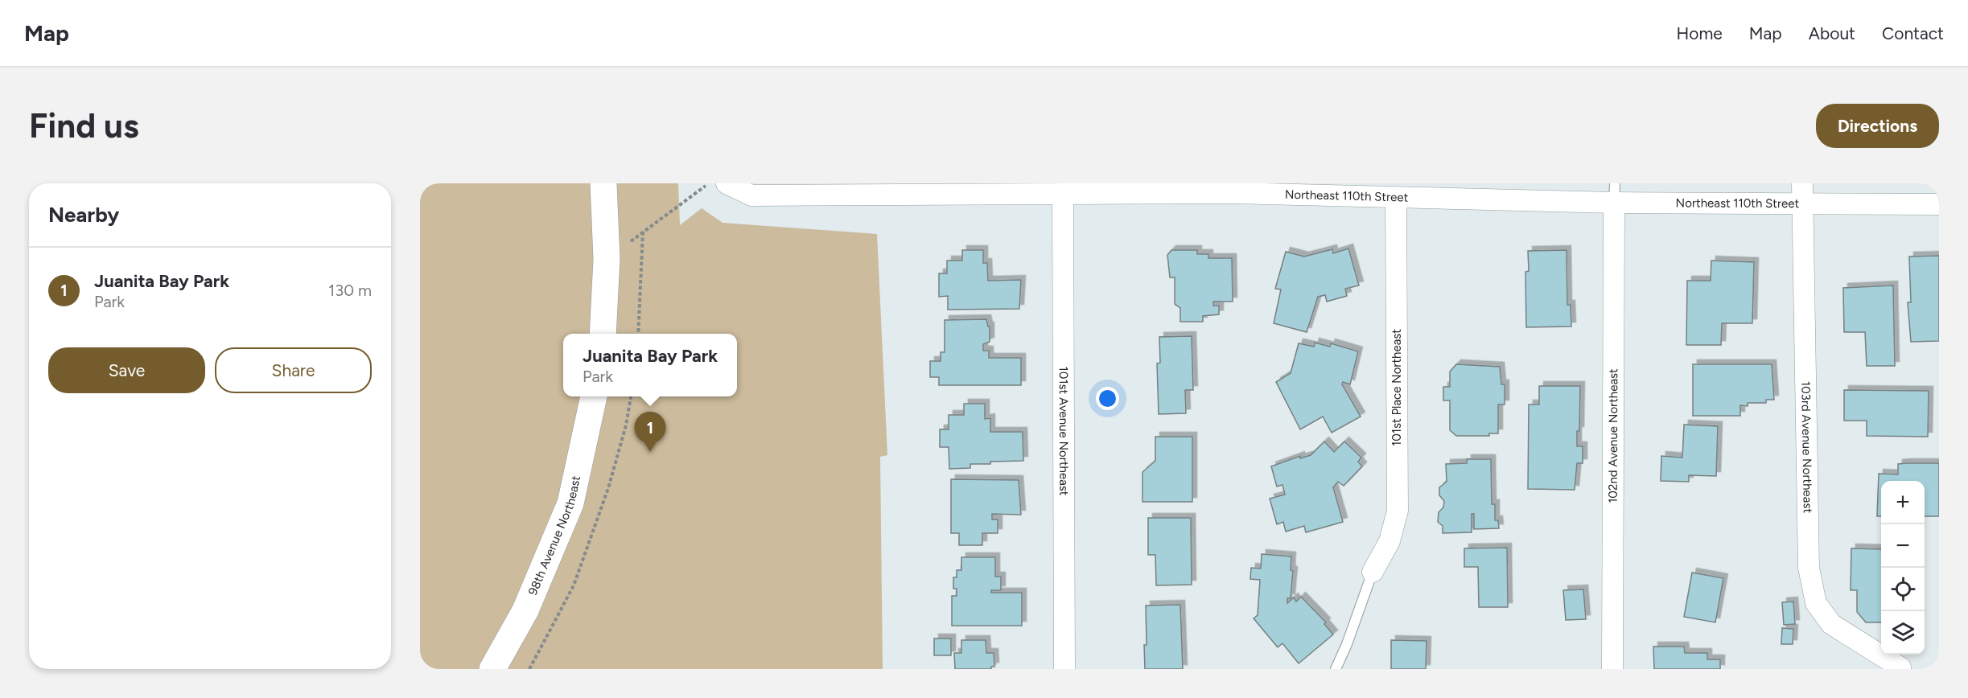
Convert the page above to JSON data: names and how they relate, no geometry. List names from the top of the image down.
{
  "streets": {
    "main road": ["98th Avenue Northeast"],
    "street": [
      "Northeast 110th Street",
      "101st Place Northeast",
      "101st Avenue Northeast",
      "102nd Avenue Northeast",
      "103rd Avenue Northeast"
    ]
  },
  "crossings": [
    ["Northeast 110th Street", "101st Place Northeast"],
    ["Northeast 110th Street", "101st Avenue Northeast"],
    ["Northeast 110th Street", "102nd Avenue Northeast"],
    ["Northeast 110th Street", "103rd Avenue Northeast"]
  ],
  "page": {
    "header": "Map",
    "nav": [
      "Home",
      "Map",
      "About",
      "Contact"
    ],
    "buttons": [
      "Directions",
      ["Save", "Share"]
    ],
    "title": "Find us",
    "heading": "Nearby",
    "list": [
      {
        "mark": "1",
        "name": "Juanita Bay Park",
        "note": "Park",
        "value": "130 m"
      }
    ],
    "popup": ["Juanita Bay Park", "Park"],
    "pins": "1",
    "map_buttons": ["+", "−"]
  }
}
